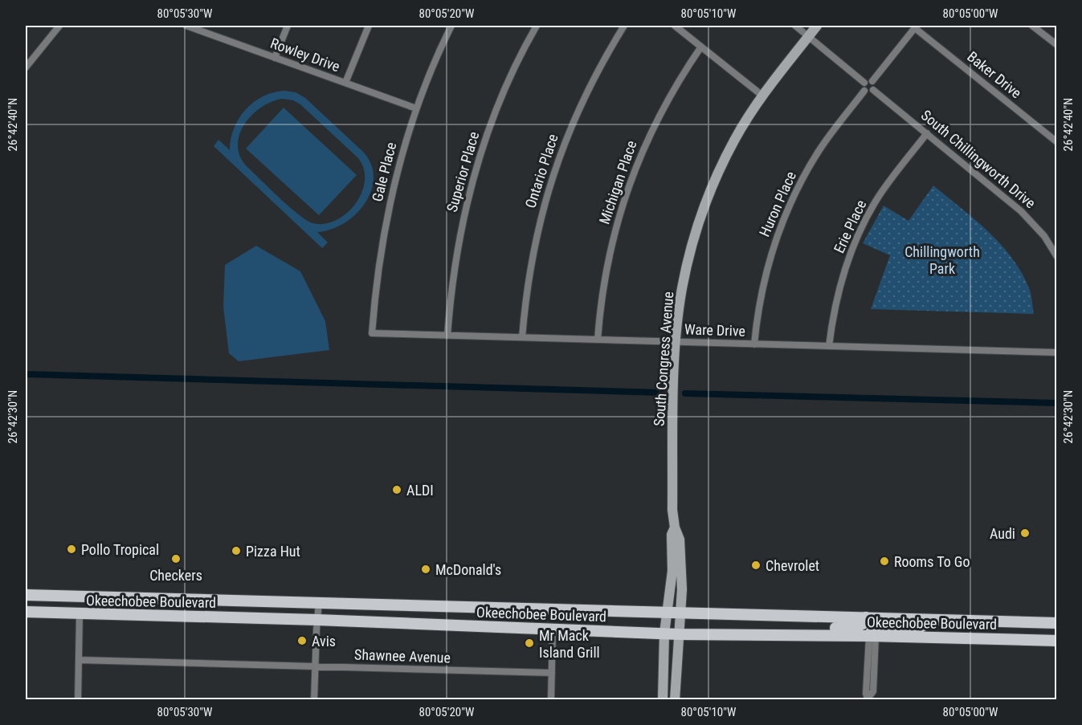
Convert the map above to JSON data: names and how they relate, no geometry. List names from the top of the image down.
{
  "streets": {
    "main road": ["Okeechobee Boulevard"],
    "street": [
      "Rowley Drive",
      "Baker Drive",
      "South Chillingworth Drive",
      "Ontario Place",
      "Gale Place",
      "Superior Place",
      "Michigan Place",
      "Huron Place",
      "Erie Place",
      "Ware Drive",
      "South Congress Avenue",
      "Shawnee Avenue"
    ]
  },
  "crossings": [
    ["Rowley Drive", "Gale Place"],
    ["South Chillingworth Drive", "Huron Place"],
    ["South Chillingworth Drive", "Erie Place"],
    ["Ontario Place", "Ware Drive"],
    ["Gale Place", "Ware Drive"],
    ["Superior Place", "Ware Drive"],
    ["Michigan Place", "Ware Drive"],
    ["Huron Place", "Ware Drive"],
    ["Erie Place", "Ware Drive"],
    ["Ware Drive", "South Congress Avenue"],
    ["South Congress Avenue", "Okeechobee Boulevard"]
  ],
  "parks": ["Chillingworth Park"],
  "places": [
    "ALDI",
    "Audi",
    "Pollo Tropical",
    "Pizza Hut",
    "Checkers",
    "Rooms To Go",
    "Chevrolet",
    "McDonald's",
    "Avis",
    "Mr Mack Island Grill"
  ],
  "coordinates": [
    "80°05'30\"W",
    "80°05'20\"W",
    "80°05'10\"W",
    "80°05'00\"W",
    "26°42'40\"N",
    "26°42'30\"N"
  ]
}
